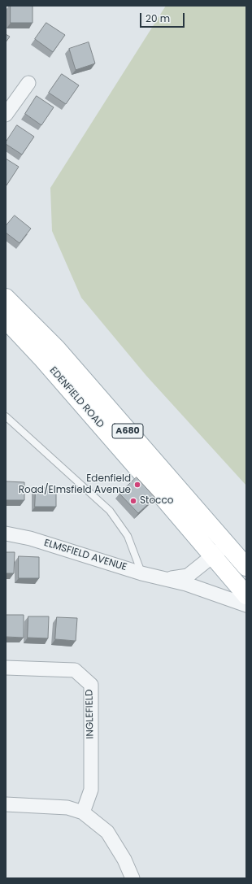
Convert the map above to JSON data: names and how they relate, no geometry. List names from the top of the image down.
{
  "streets": {
    "main road": ["EDENFIELD ROAD", "A680"],
    "street": ["ELMSFIELD AVENUE", "INGLEFIELD"]
  },
  "crossings": [
    ["EDENFIELD ROAD", "ELMSFIELD AVENUE"]
  ],
  "places": ["Edenfield Road/Elmsfield Avenue", "Stocco"],
  "scale_bar": "20 m"
}
